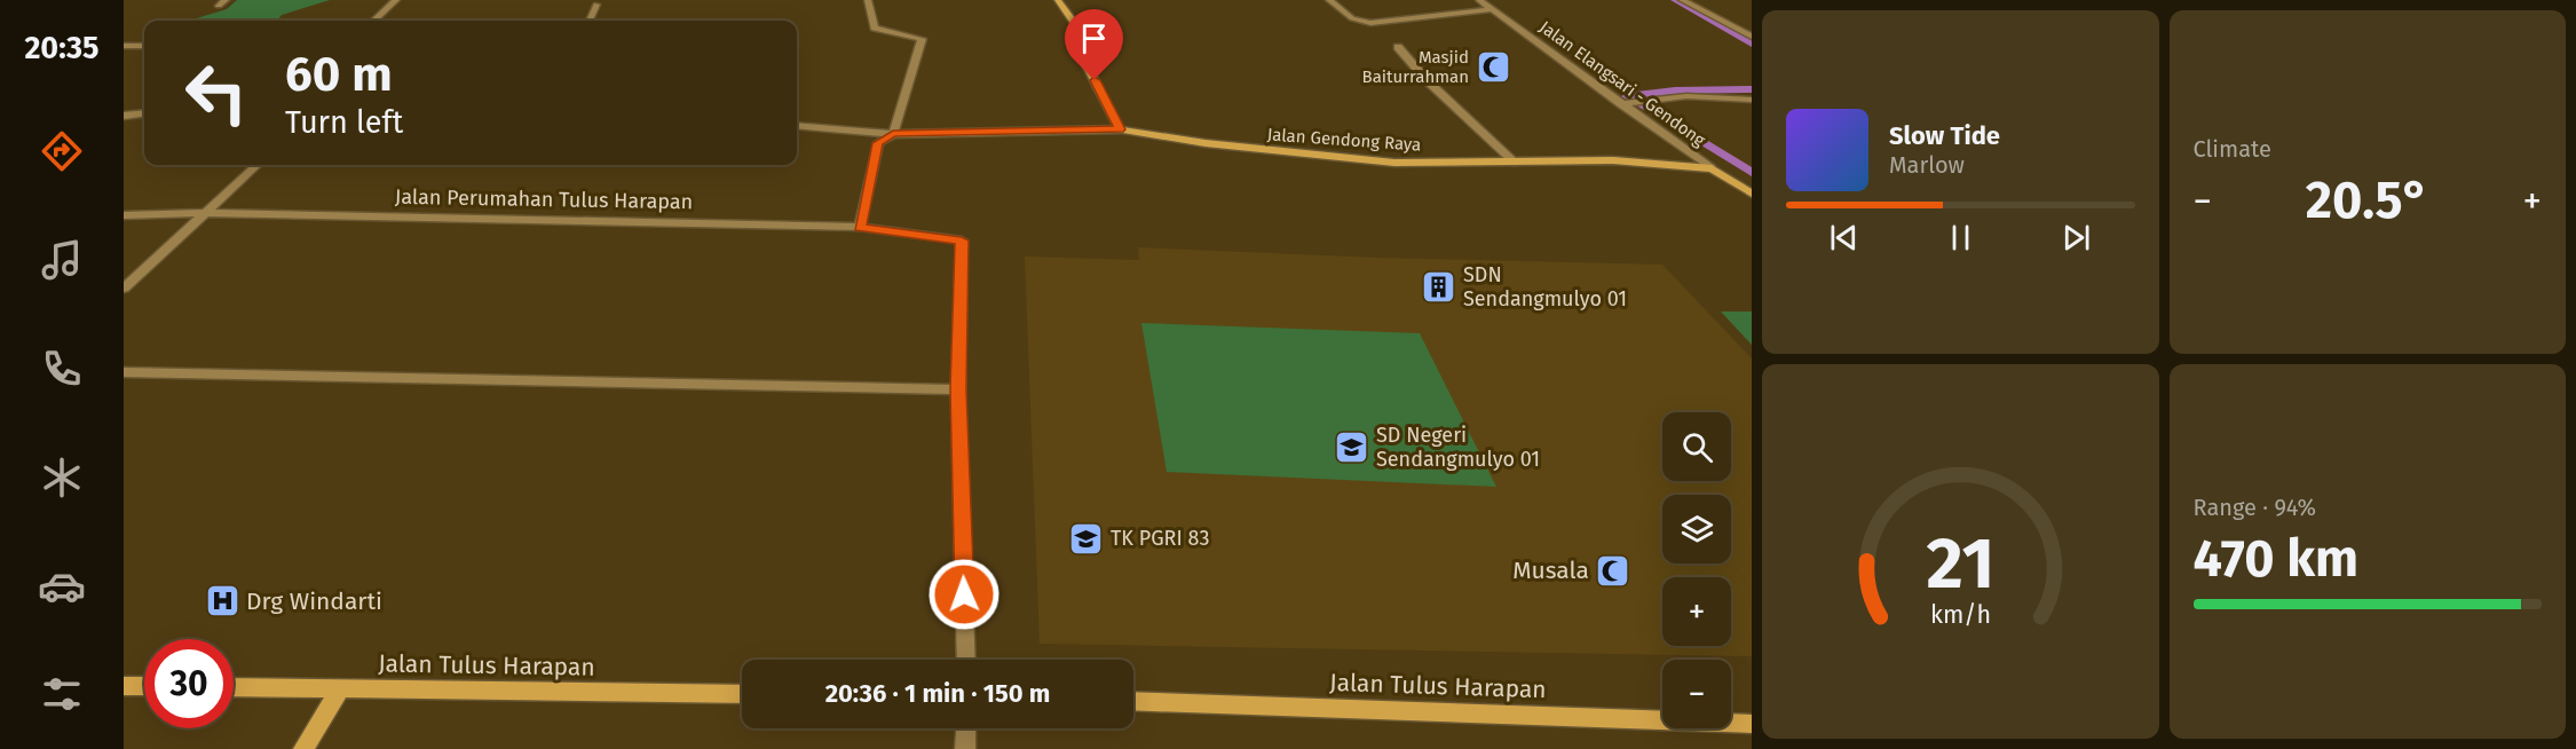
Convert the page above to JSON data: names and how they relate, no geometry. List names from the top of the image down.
{
  "streets": {
    "main road": ["Jalan Gendong Raya", "Jalan Tulus Harapan"],
    "street": ["Jalan Elangsari - Gendong", "Jalan Perumahan Tulus Harapan"]
  },
  "crossings": [
    ["Jalan Elangsari - Gendong", "Jalan Gendong Raya"]
  ],
  "places": {
    "mosque": ["Masjid Baiturrahman", "Musala"],
    "building": ["SDN Sendangmulyo 01"],
    "school or university": ["SD Negeri Sendangmulyo 01", "TK PGRI 83"],
    "hospital": ["Drg Windarti"]
  },
  "page": {
    "tabs": "20:35",
    "tile": [
      "Climate",
      ["Range · 94%", "470 km"]
    ],
    "turn": ["60 m", "Turn left"],
    "song": ["Slow Tide", "Marlow"],
    "heat": ["−", "20.5°", "+"],
    "map_buttons": ["+", "−"],
    "limit": "30",
    "trip": "20:36 · 1 min · 150 m",
    "gauge": ["21", "km/h"]
  }
}
